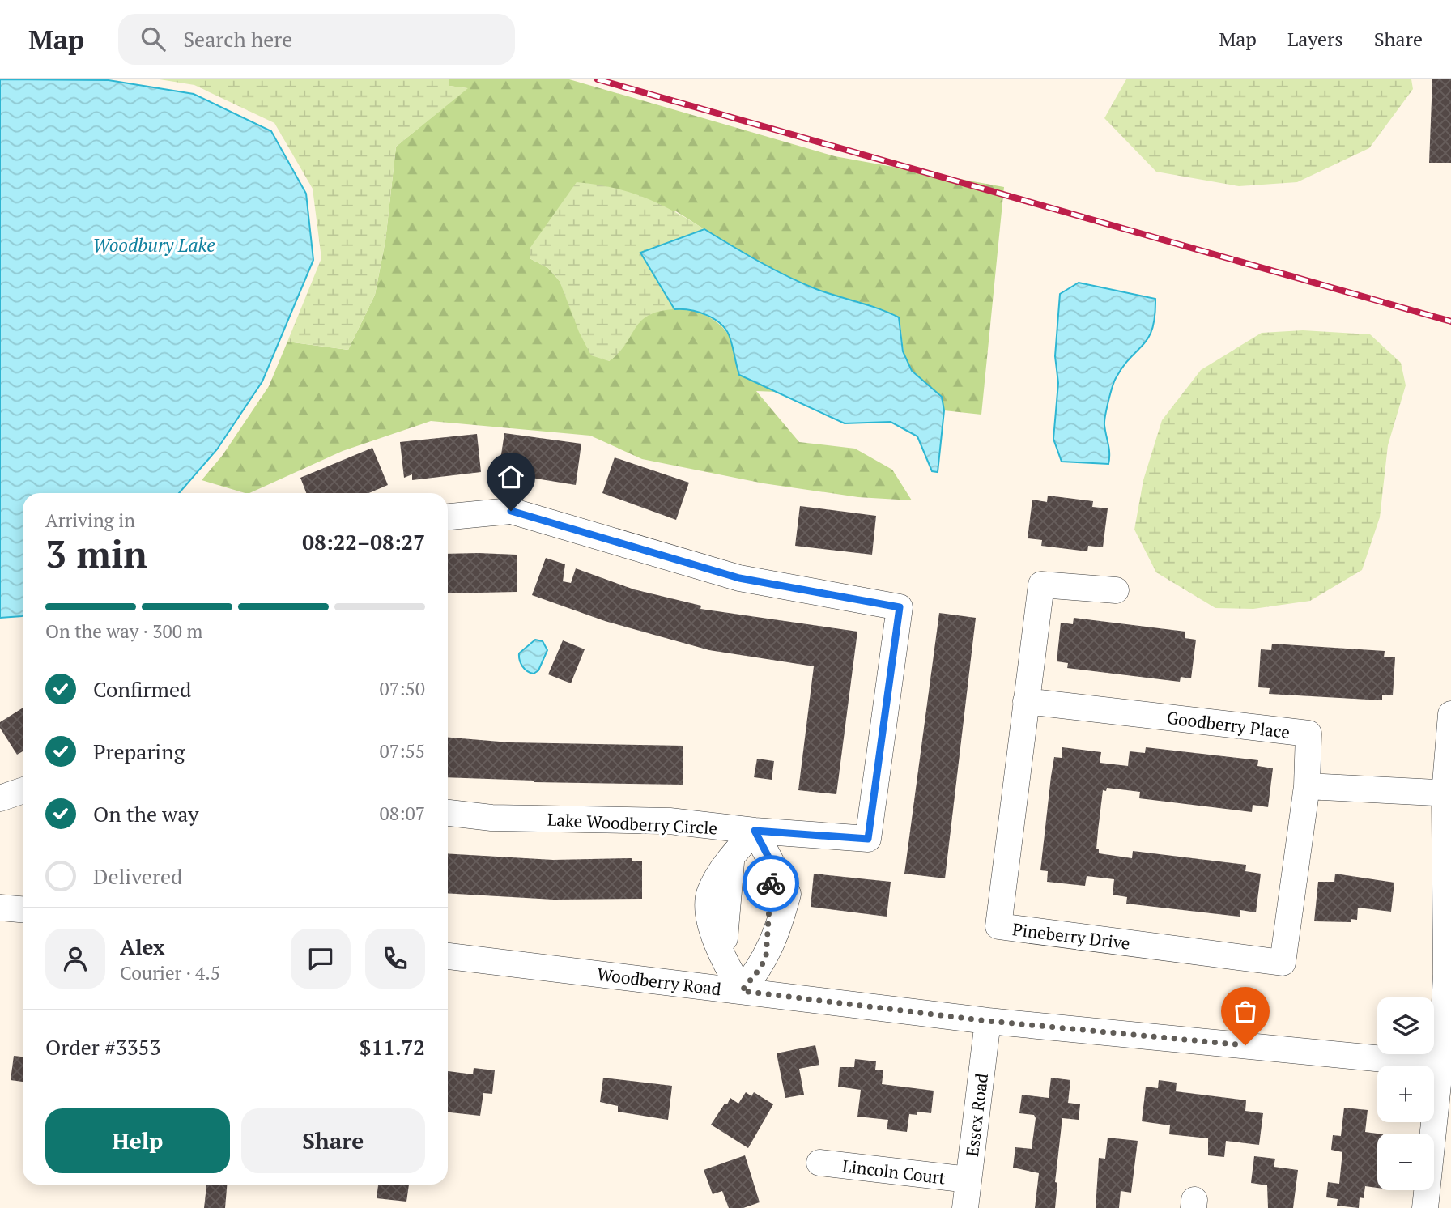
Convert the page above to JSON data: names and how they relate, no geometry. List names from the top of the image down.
{
  "streets": {
    "street": [
      "Goodberry Place",
      "Lake Woodberry Circle",
      "Pineberry Drive",
      "Woodberry Road",
      "Essex Road",
      "Lincoln Court"
    ]
  },
  "crossings": [
    ["Goodberry Place", "Pineberry Drive"],
    ["Woodberry Road", "Essex Road"],
    ["Essex Road", "Lincoln Court"]
  ],
  "water": ["Woodbury Lake"],
  "page": {
    "header": "Map",
    "search": "Search here",
    "nav": ["Map", "Layers", "Share"],
    "heading": ["3 min", "Arriving in", "08:22–08:27"],
    "panel": [
      "Alex",
      "Courier · 4.5",
      "Order #3353",
      "$11.72"
    ],
    "bar": "On the way · 300 m",
    "list": [
      ["Confirmed", "07:50"],
      ["Preparing", "07:55"],
      ["On the way", "08:07"],
      "Delivered"
    ],
    "map_buttons": ["+", "−"],
    "buttons": ["Help", "Share"]
  }
}
